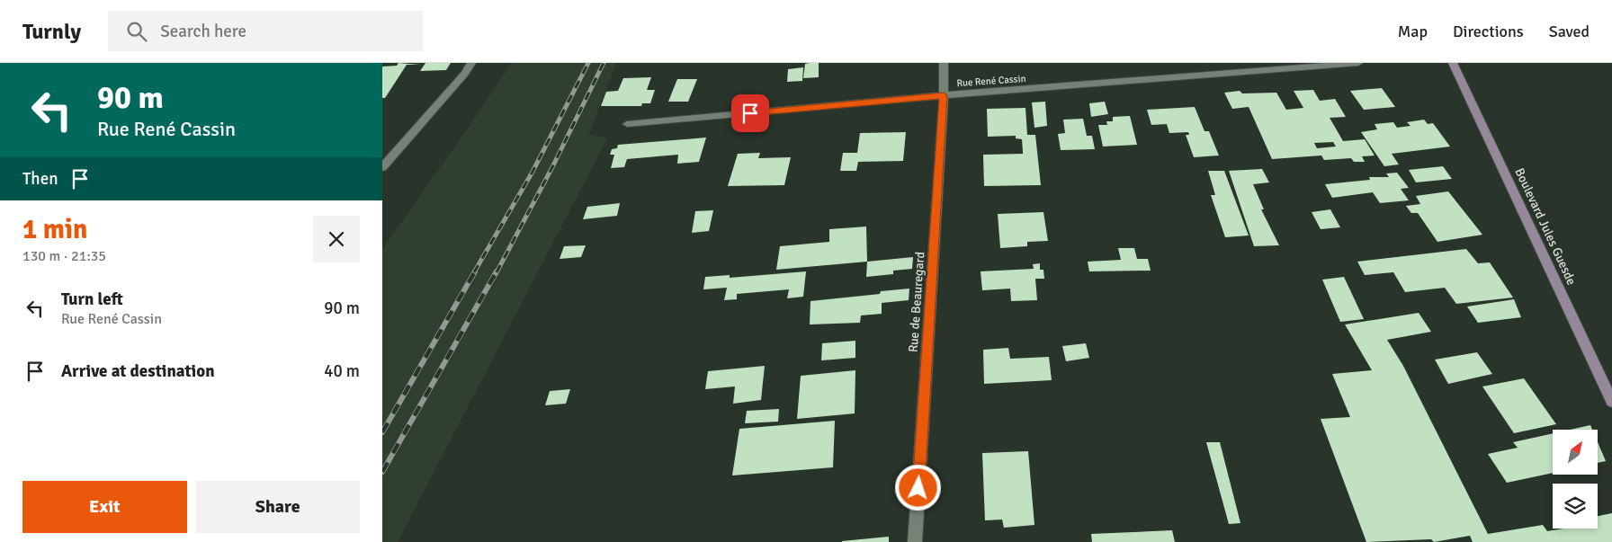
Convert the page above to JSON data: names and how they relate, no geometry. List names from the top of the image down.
{
  "streets": {
    "street": ["Rue René Cassin", "Boulevard Jules Guesde", "Rue de Beauregard"]
  },
  "crossings": [
    ["Rue René Cassin", "Rue de Beauregard"]
  ],
  "north": "top right",
  "page": {
    "header": "Turnly",
    "search": "Search here",
    "nav": ["Map", "Directions", "Saved"],
    "turn": ["90 m", "Rue René Cassin"],
    "then": "Then",
    "heading": ["1 min", "130 m · 21:35"],
    "list": [
      {
        "name": "Turn left",
        "note": "Rue René Cassin",
        "value": "90 m"
      },
      {
        "name": "Arrive at destination",
        "value": "40 m"
      }
    ],
    "buttons": ["Exit", "Share"]
  }
}
